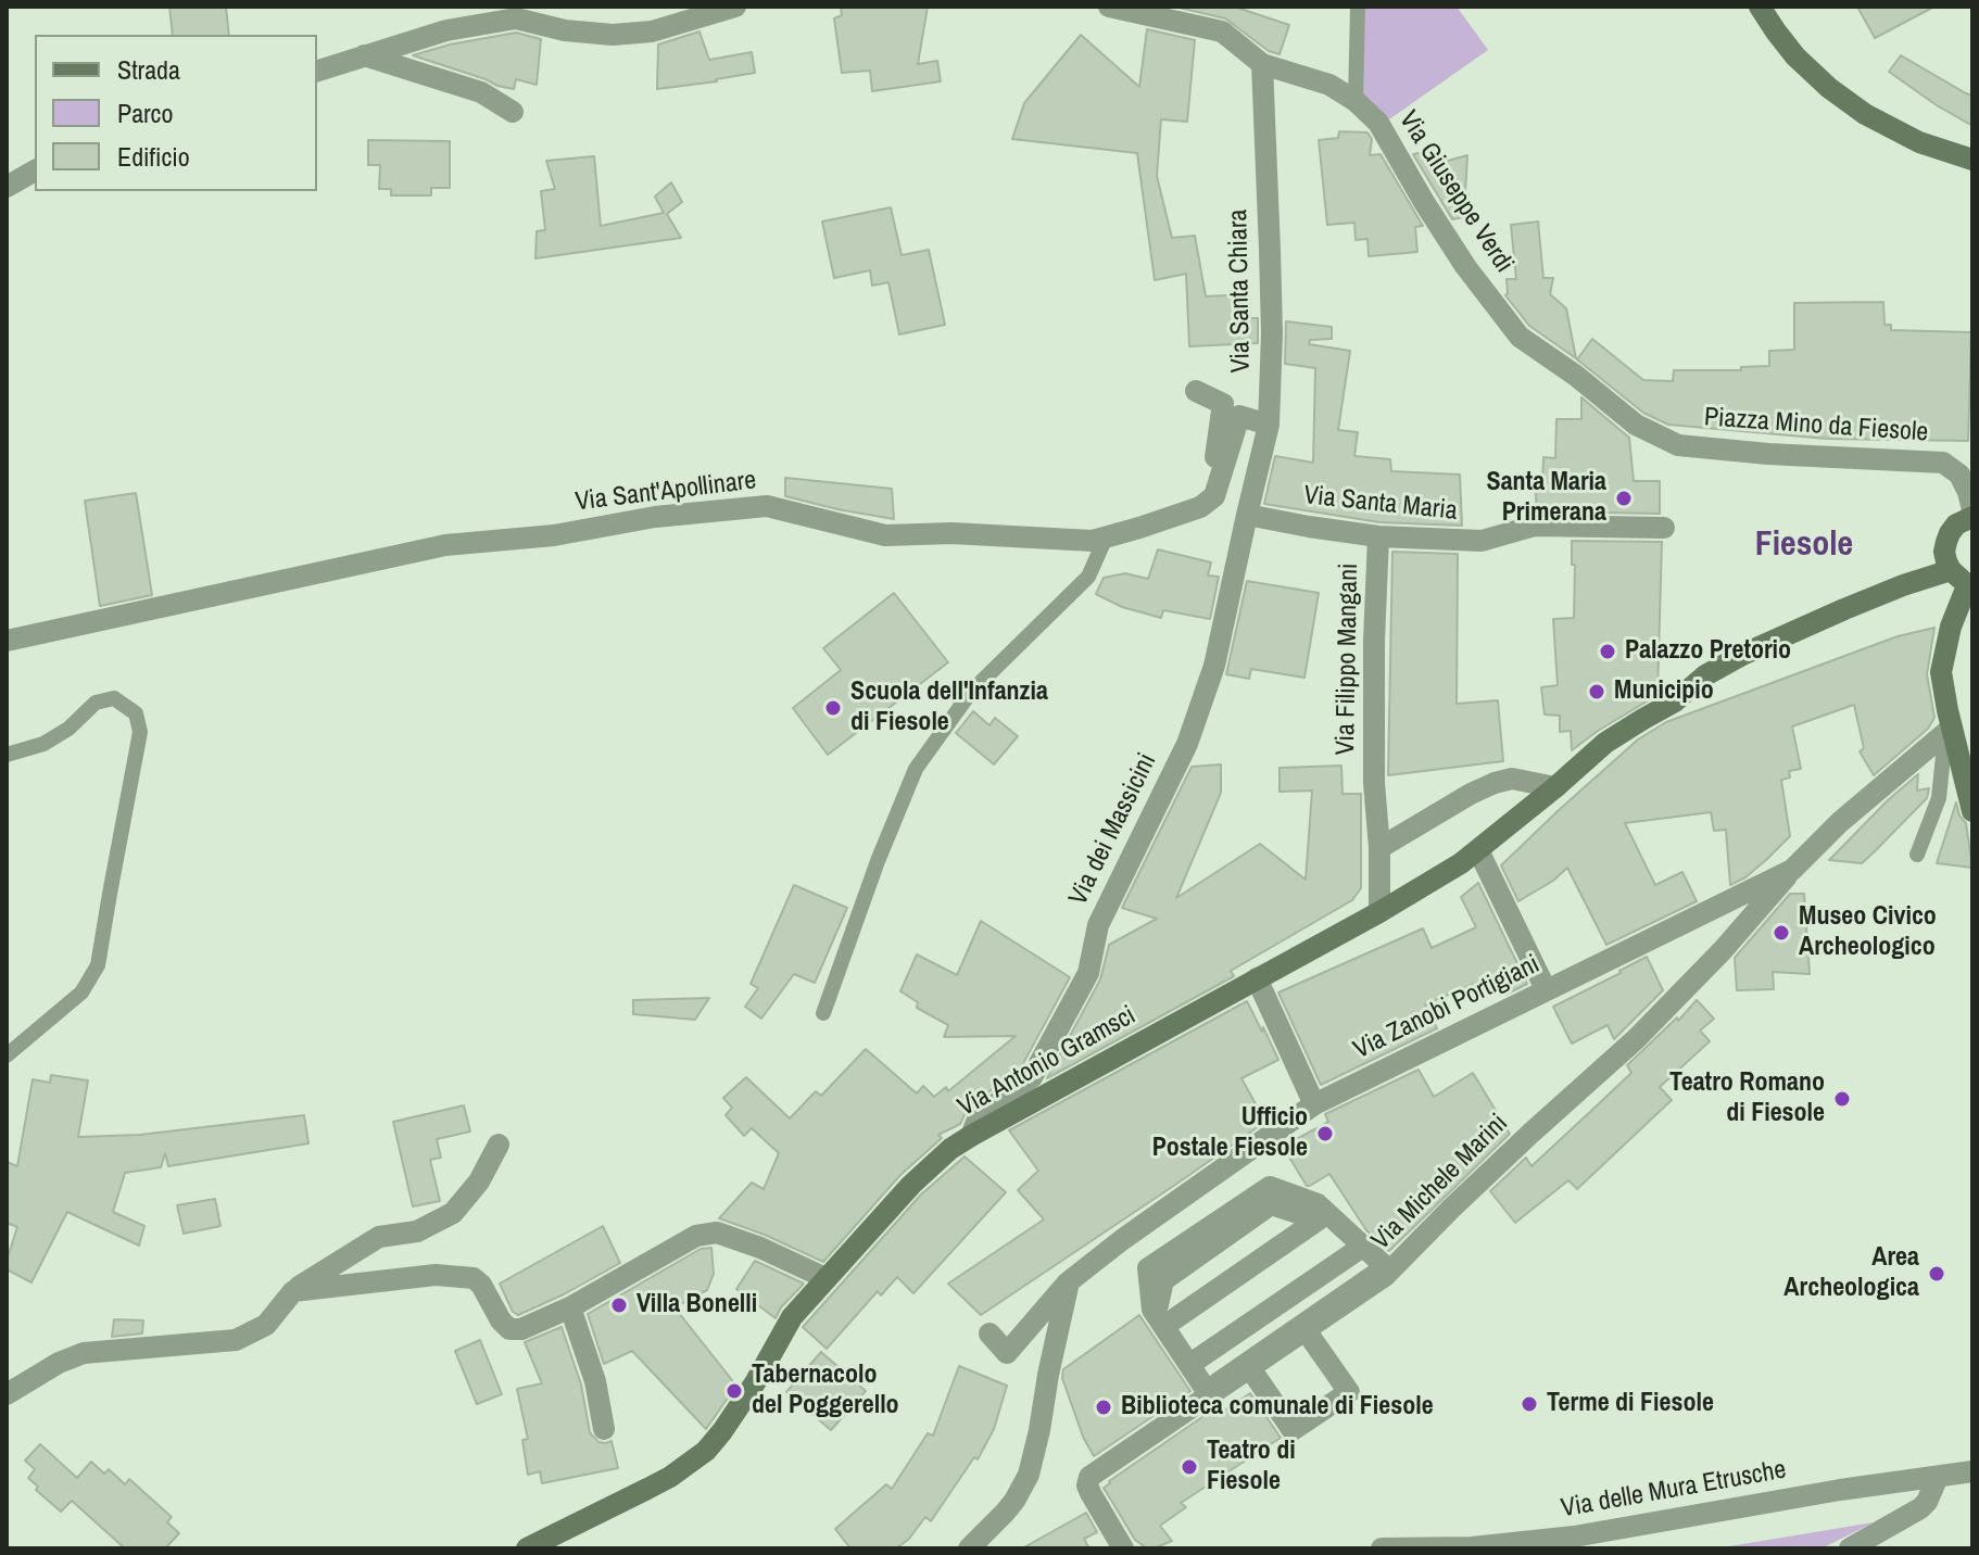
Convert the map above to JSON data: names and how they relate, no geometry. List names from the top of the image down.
{
  "streets": {
    "main road": ["Piazza Mino da Fiesole", "Via Antonio Gramsci"],
    "street": [
      "Via Giuseppe Verdi",
      "Via Santa Chiara",
      "Via Sant'Apollinare",
      "Via Santa Maria",
      "Via Filippo Mangani",
      "Via dei Massicini",
      "Via Zanobi Portigiani",
      "Via Michele Marini",
      "Via delle Mura Etrusche"
    ]
  },
  "crossings": [
    ["Via Giuseppe Verdi", "Via Santa Chiara"],
    ["Via Giuseppe Verdi", "Piazza Mino da Fiesole"],
    ["Via Santa Chiara", "Via Santa Maria"],
    ["Via Santa Chiara", "Via dei Massicini"],
    ["Piazza Mino da Fiesole", "Via Antonio Gramsci"],
    ["Via Santa Maria", "Via Filippo Mangani"],
    ["Via Santa Maria", "Via dei Massicini"],
    ["Via Filippo Mangani", "Via Antonio Gramsci"],
    ["Via dei Massicini", "Via Antonio Gramsci"],
    ["Via Zanobi Portigiani", "Via Michele Marini"]
  ],
  "districts": ["Fiesole"],
  "places": [
    "Santa Maria Primerana",
    "Palazzo Pretorio",
    "Municipio",
    "Scuola dell'Infanzia di Fiesole",
    "Museo Civico Archeologico",
    "Teatro Romano di Fiesole",
    "Ufficio Postale Fiesole",
    "Area Archeologica",
    "Villa Bonelli",
    "Tabernacolo del Poggerello",
    "Terme di Fiesole",
    "Biblioteca comunale di Fiesole",
    "Teatro di Fiesole"
  ],
  "legend": ["Strada", "Parco", "Edificio"]
}
